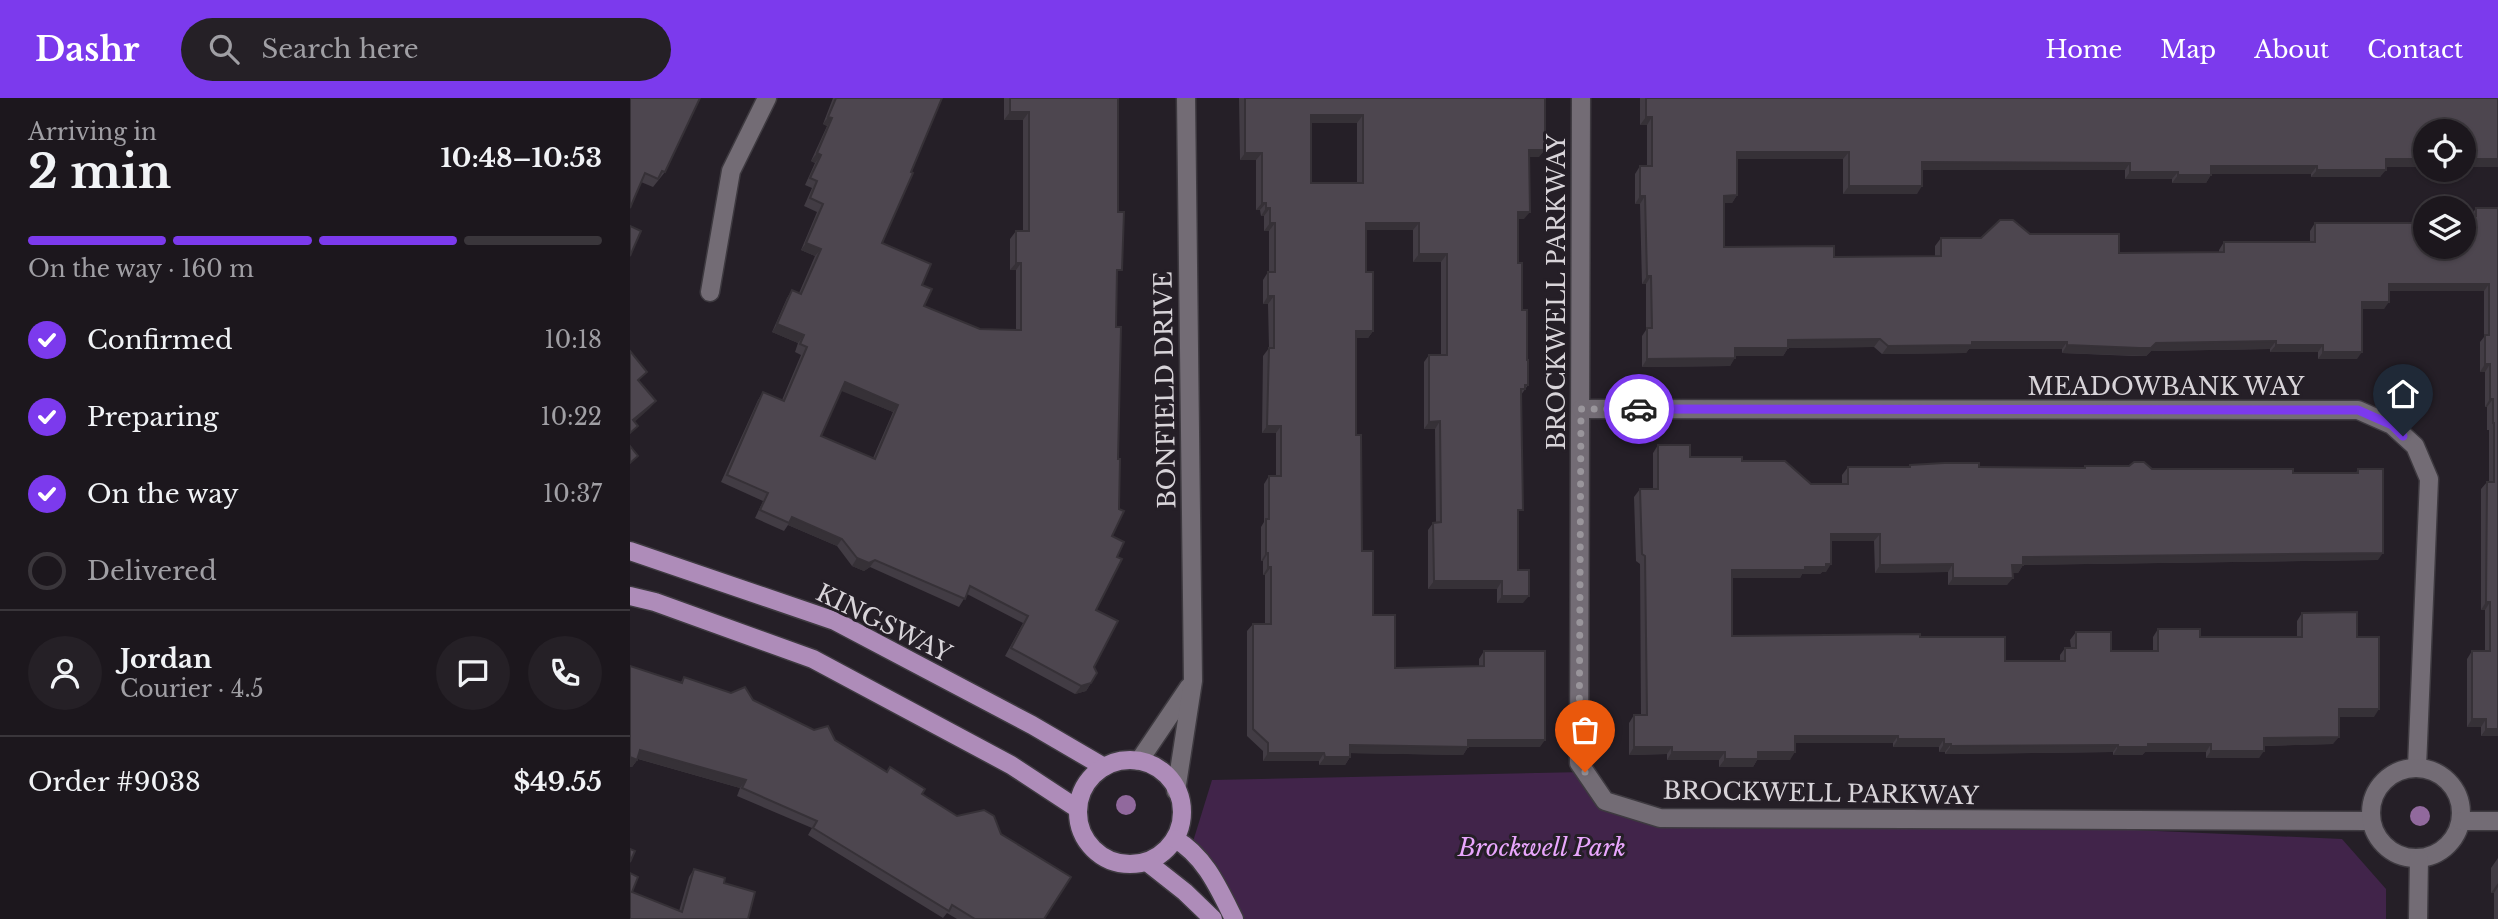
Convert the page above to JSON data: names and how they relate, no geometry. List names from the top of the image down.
{
  "streets": {
    "main road": ["KINGSWAY"],
    "street": ["BROCKWELL PARKWAY", "MEADOWBANK WAY", "BONFIELD DRIVE"]
  },
  "crossings": [
    ["BROCKWELL PARKWAY", "MEADOWBANK WAY"],
    ["BONFIELD DRIVE", "KINGSWAY"]
  ],
  "parks": ["Brockwell Park"],
  "page": {
    "header": "Dashr",
    "search": "Search here",
    "nav": [
      "Home",
      "Map",
      "About",
      "Contact"
    ],
    "heading": ["2 min", "Arriving in", "10:48–10:53"],
    "panel": [
      "Jordan",
      "Courier · 4.5",
      "Order #9038",
      "$49.55"
    ],
    "bar": "On the way · 160 m",
    "list": [
      ["Confirmed", "10:18"],
      ["Preparing", "10:22"],
      ["On the way", "10:37"],
      "Delivered"
    ]
  }
}
